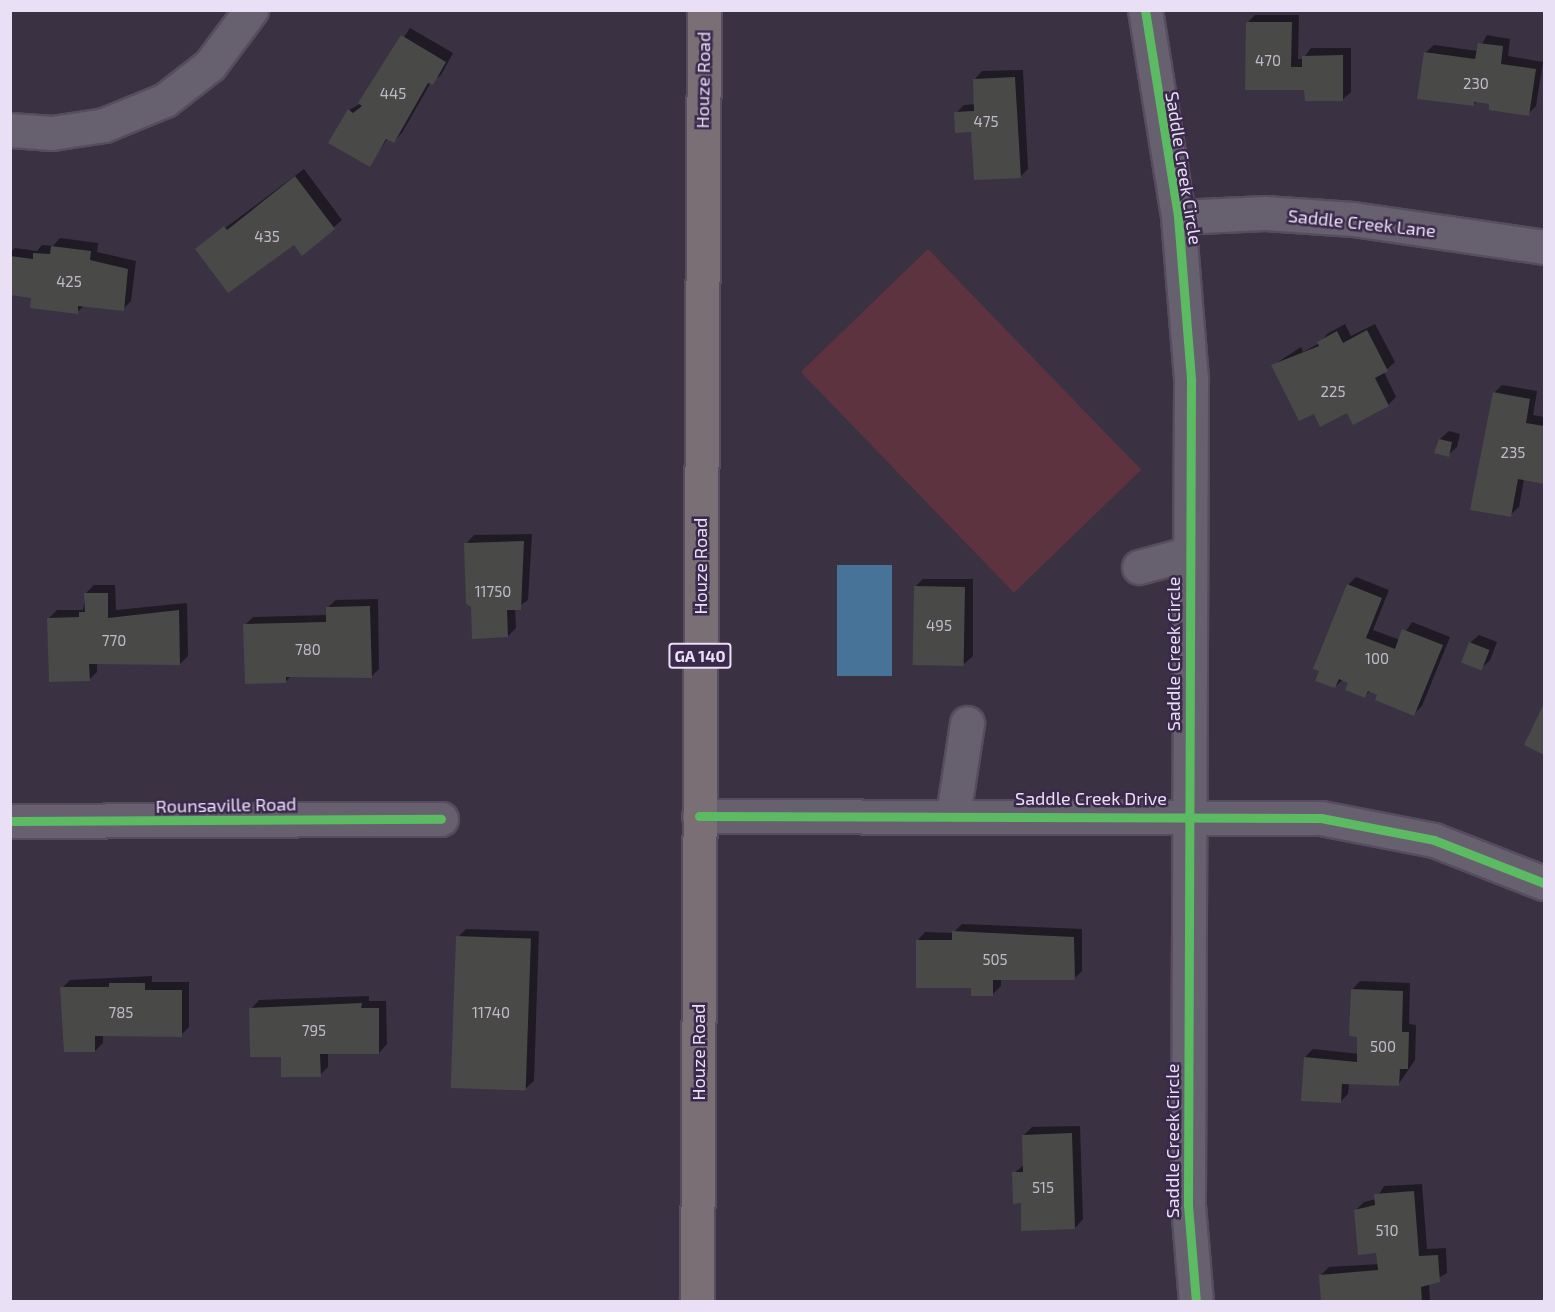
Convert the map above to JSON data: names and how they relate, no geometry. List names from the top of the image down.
{
  "streets": {
    "main road": ["Houze Road", "GA 140"],
    "street": [
      "Saddle Creek Circle",
      "Saddle Creek Lane",
      "Saddle Creek Drive",
      "Rounsaville Road"
    ]
  },
  "crossings": [
    ["Houze Road", "Saddle Creek Drive"],
    ["Saddle Creek Circle", "Saddle Creek Lane"],
    ["Saddle Creek Circle", "Saddle Creek Drive"]
  ],
  "house_numbers": [
    "470",
    "230",
    "445",
    "475",
    "435",
    "425",
    "225",
    "235",
    "11750",
    "495",
    "770",
    "780",
    "100",
    "505",
    "785",
    "11740",
    "795",
    "500",
    "515",
    "510"
  ]
}
